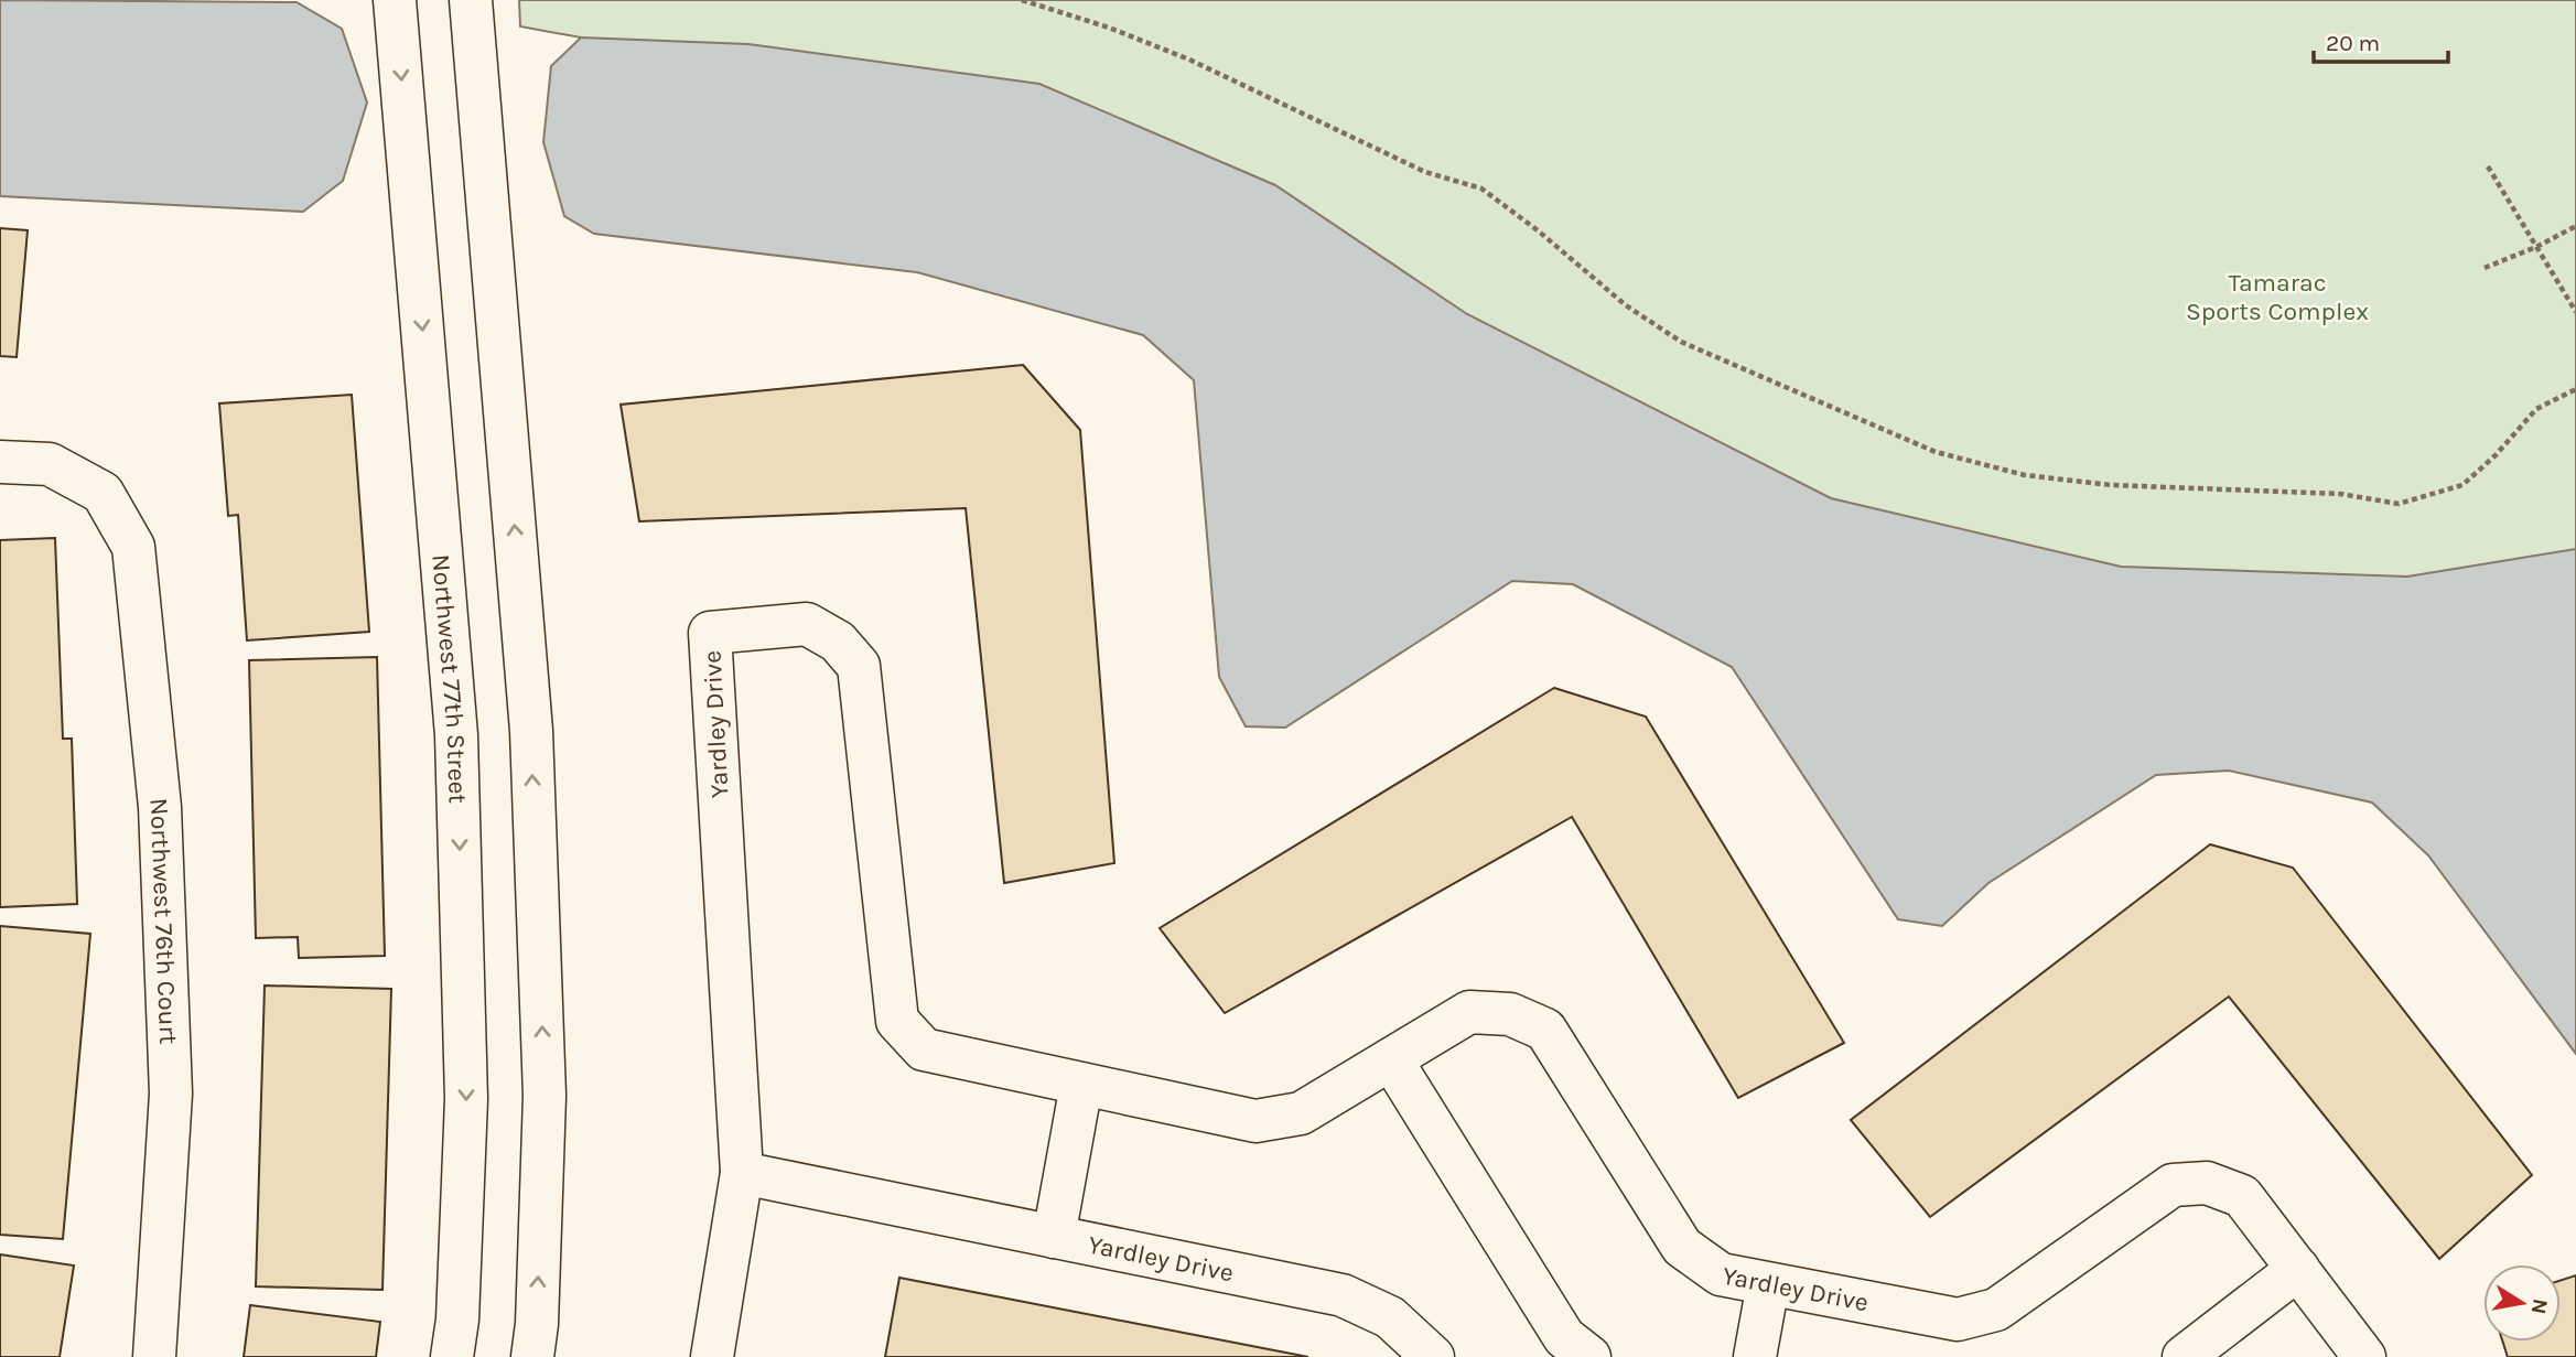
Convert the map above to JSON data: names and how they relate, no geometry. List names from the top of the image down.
{
  "streets": {
    "street": ["Northwest 77th Street", "Yardley Drive", "Northwest 76th Court"]
  },
  "parks": ["Tamarac Sports Complex"],
  "scale_bar": "20 m",
  "north": "right"
}
